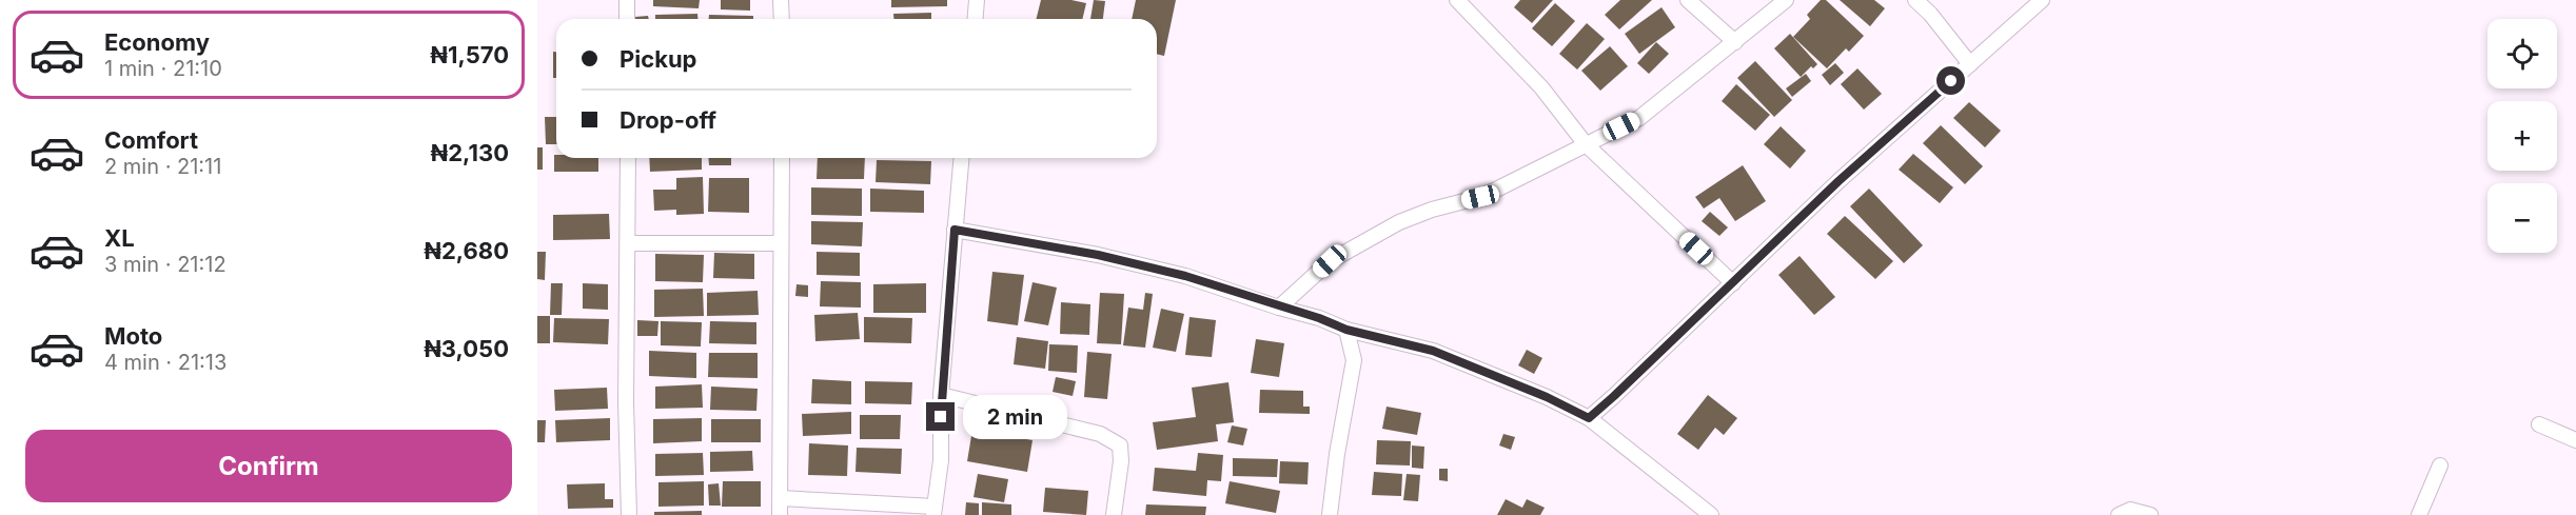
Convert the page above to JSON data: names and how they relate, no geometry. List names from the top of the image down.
{
  "page": {
    "list": [
      {
        "name": "Economy",
        "note": "1 min · 21:10",
        "value": "₦1,570"
      },
      {
        "name": "Comfort",
        "note": "2 min · 21:11",
        "value": "₦2,130"
      },
      {
        "name": "XL",
        "note": "3 min · 21:12",
        "value": "₦2,680"
      },
      {
        "name": "Moto",
        "note": "4 min · 21:13",
        "value": "₦3,050"
      }
    ],
    "map_buttons": ["+", "−"],
    "banner": ["Pickup", "Drop-off"],
    "bubble": "2 min",
    "buttons": "Confirm"
  }
}
